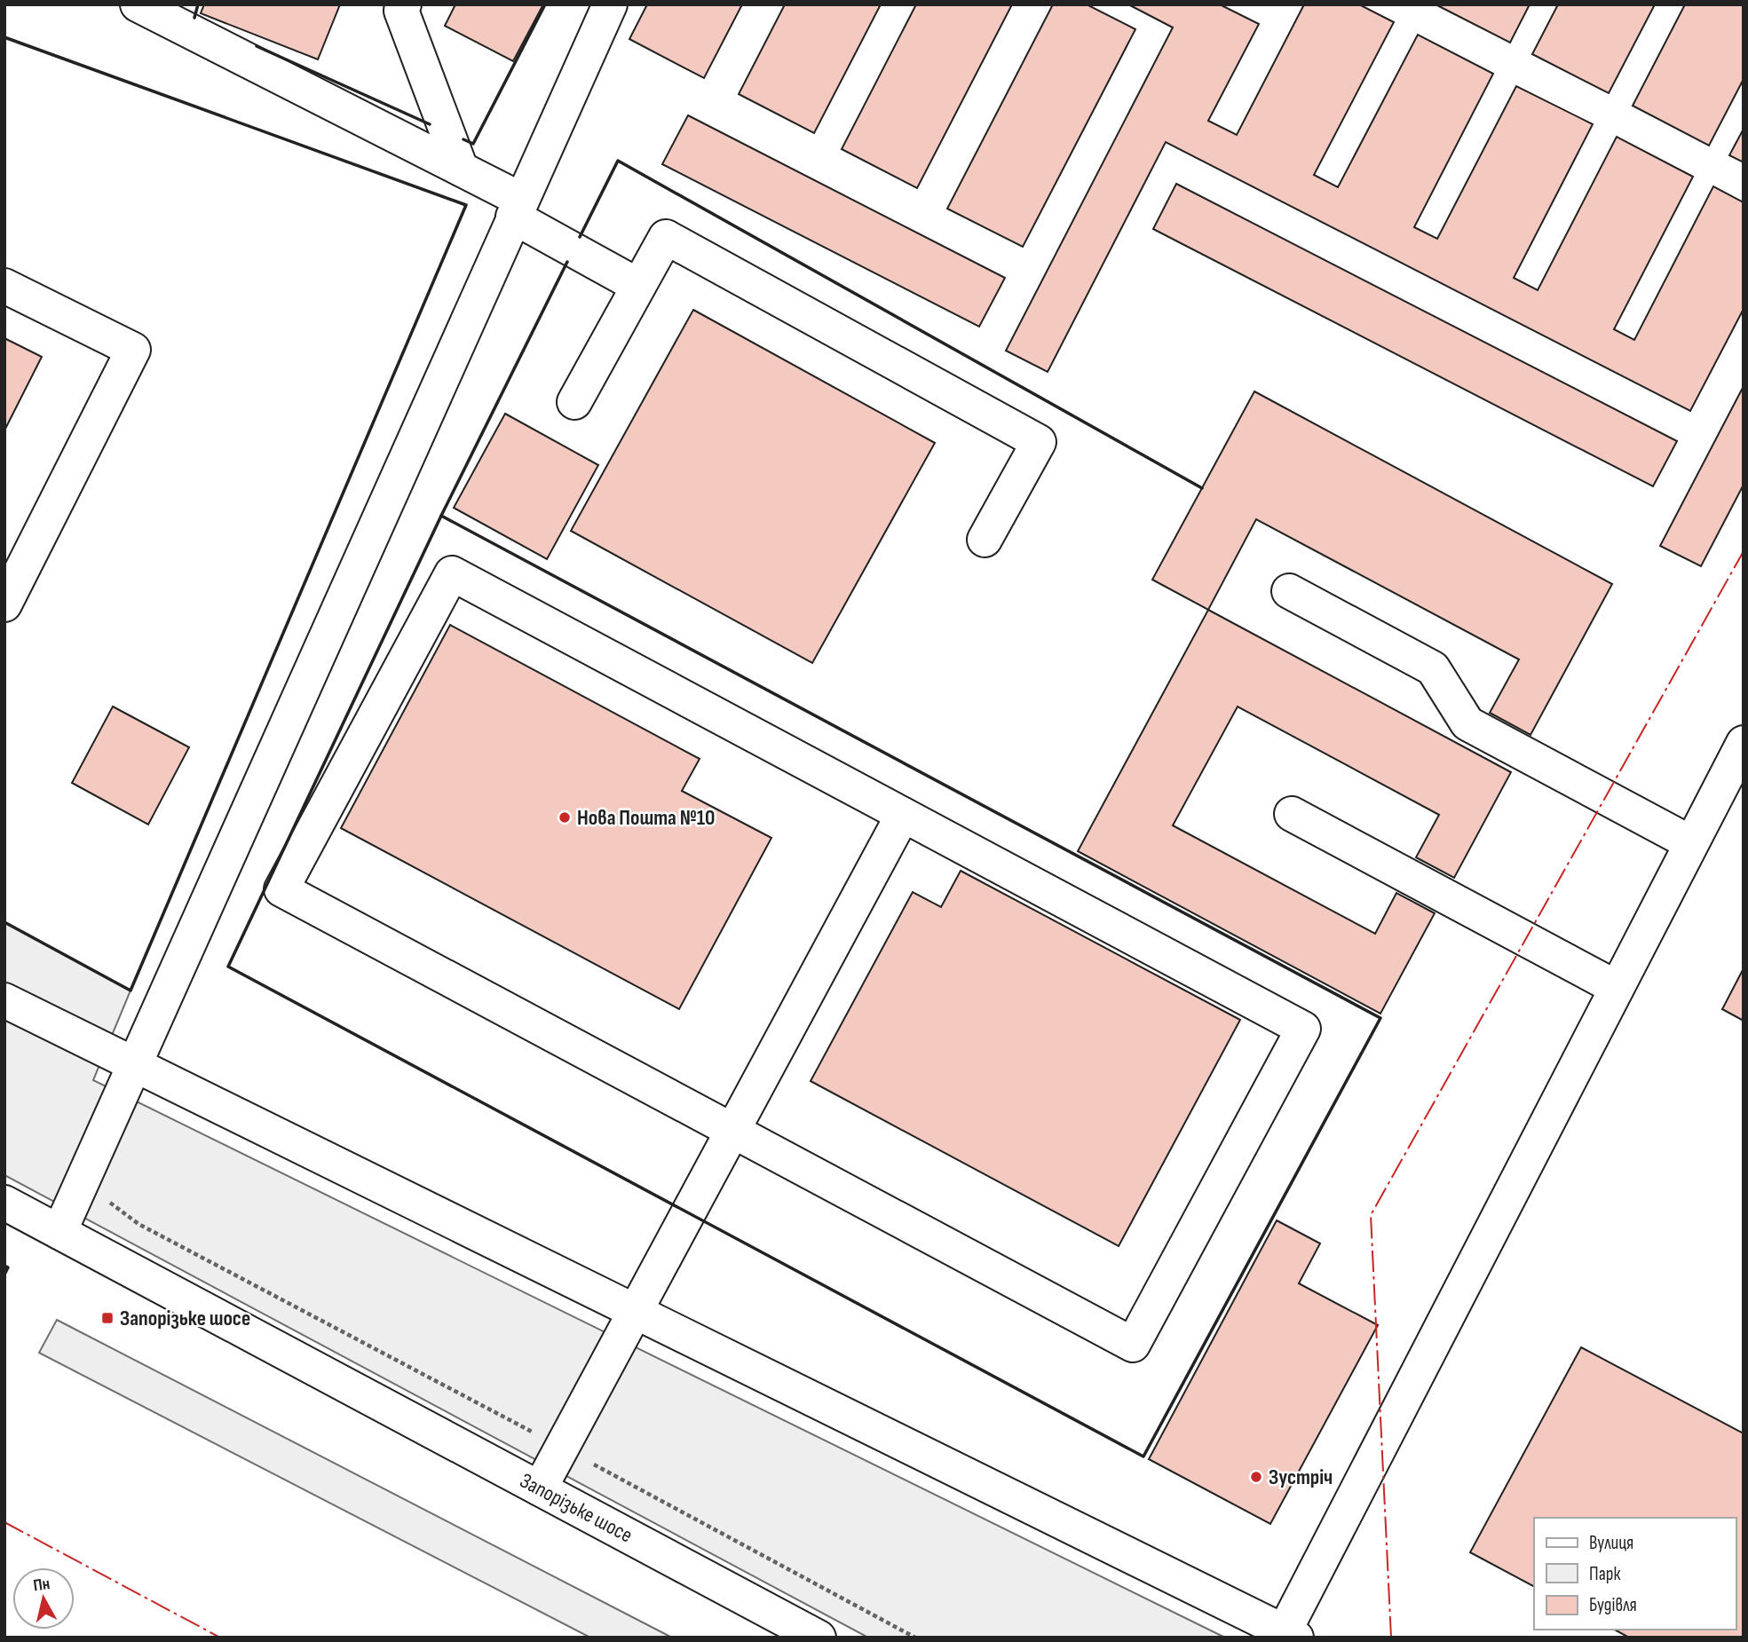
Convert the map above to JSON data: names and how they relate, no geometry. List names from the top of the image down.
{
  "streets": {
    "street": ["Запорізьке шосе"]
  },
  "places": {
    "other": ["Нова Пошта №10", "Зустріч"],
    "transit": ["Запорізьке шосе"]
  },
  "legend": ["Вулиця", "Парк", "Будівля"],
  "north": "top"
}
